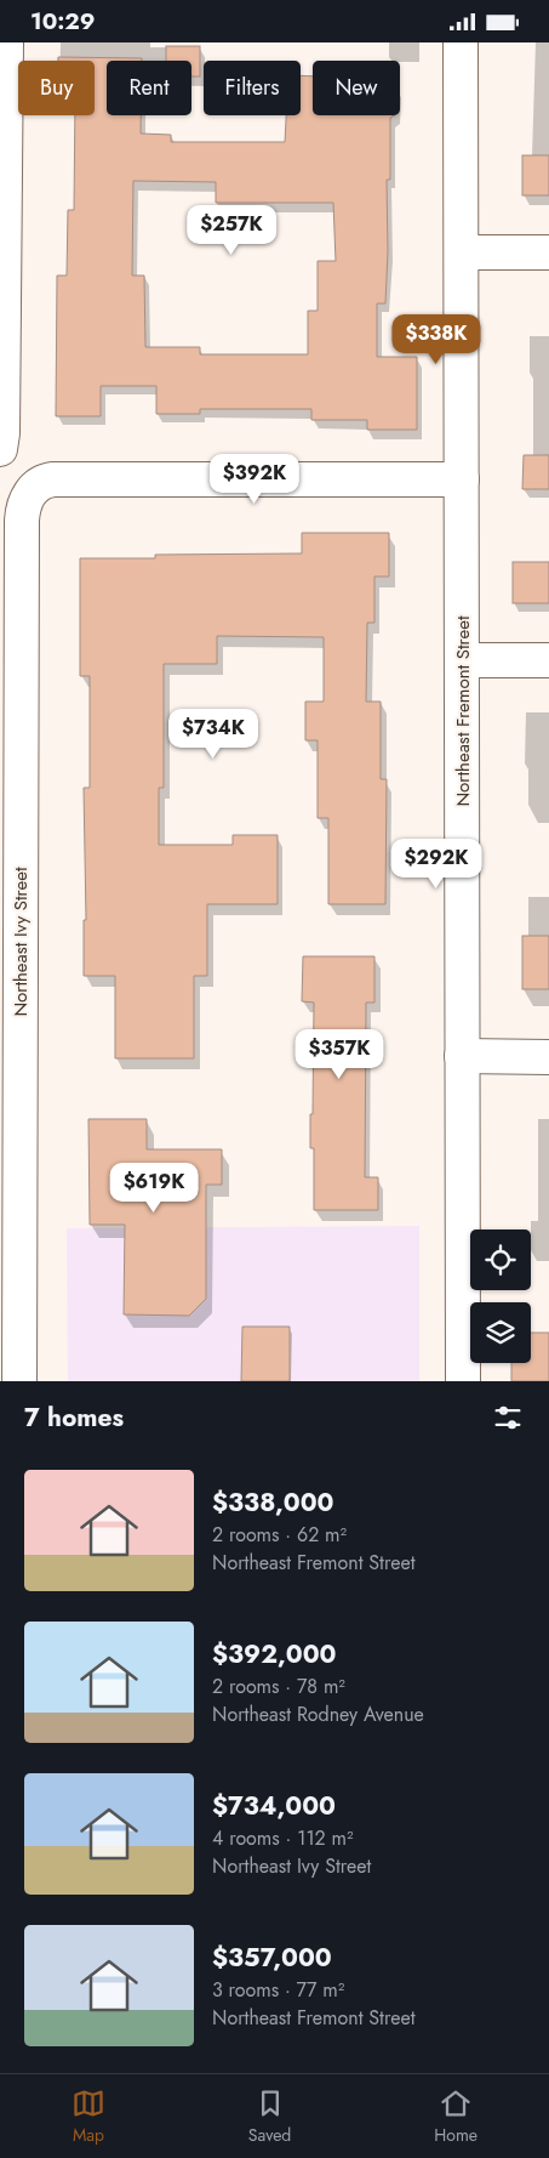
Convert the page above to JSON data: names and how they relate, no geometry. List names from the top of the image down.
{
  "streets": {
    "street": ["Northeast Fremont Street", "Northeast Ivy Street"]
  },
  "crossings": [
    ["Northeast Fremont Street", "Northeast Ivy Street"]
  ],
  "page": {
    "status": "10:29",
    "chip": [
      "Buy",
      "Rent",
      "Filters",
      "New"
    ],
    "price": [
      "$257K",
      "$338K",
      "$392K",
      "$734K",
      "$292K",
      "$357K",
      "$619K"
    ],
    "heading": "7 homes",
    "list": [
      {
        "name": "$338,000",
        "note": "2 rooms · 62 m² · Northeast Fremont Street"
      },
      {
        "name": "$392,000",
        "note": "2 rooms · 78 m² · Northeast Rodney Avenue"
      },
      {
        "name": "$734,000",
        "note": "4 rooms · 112 m² · Northeast Ivy Street"
      },
      {
        "name": "$357,000",
        "note": "3 rooms · 77 m² · Northeast Fremont Street"
      }
    ],
    "tabs": ["Map", "Saved", "Home"]
  }
}
